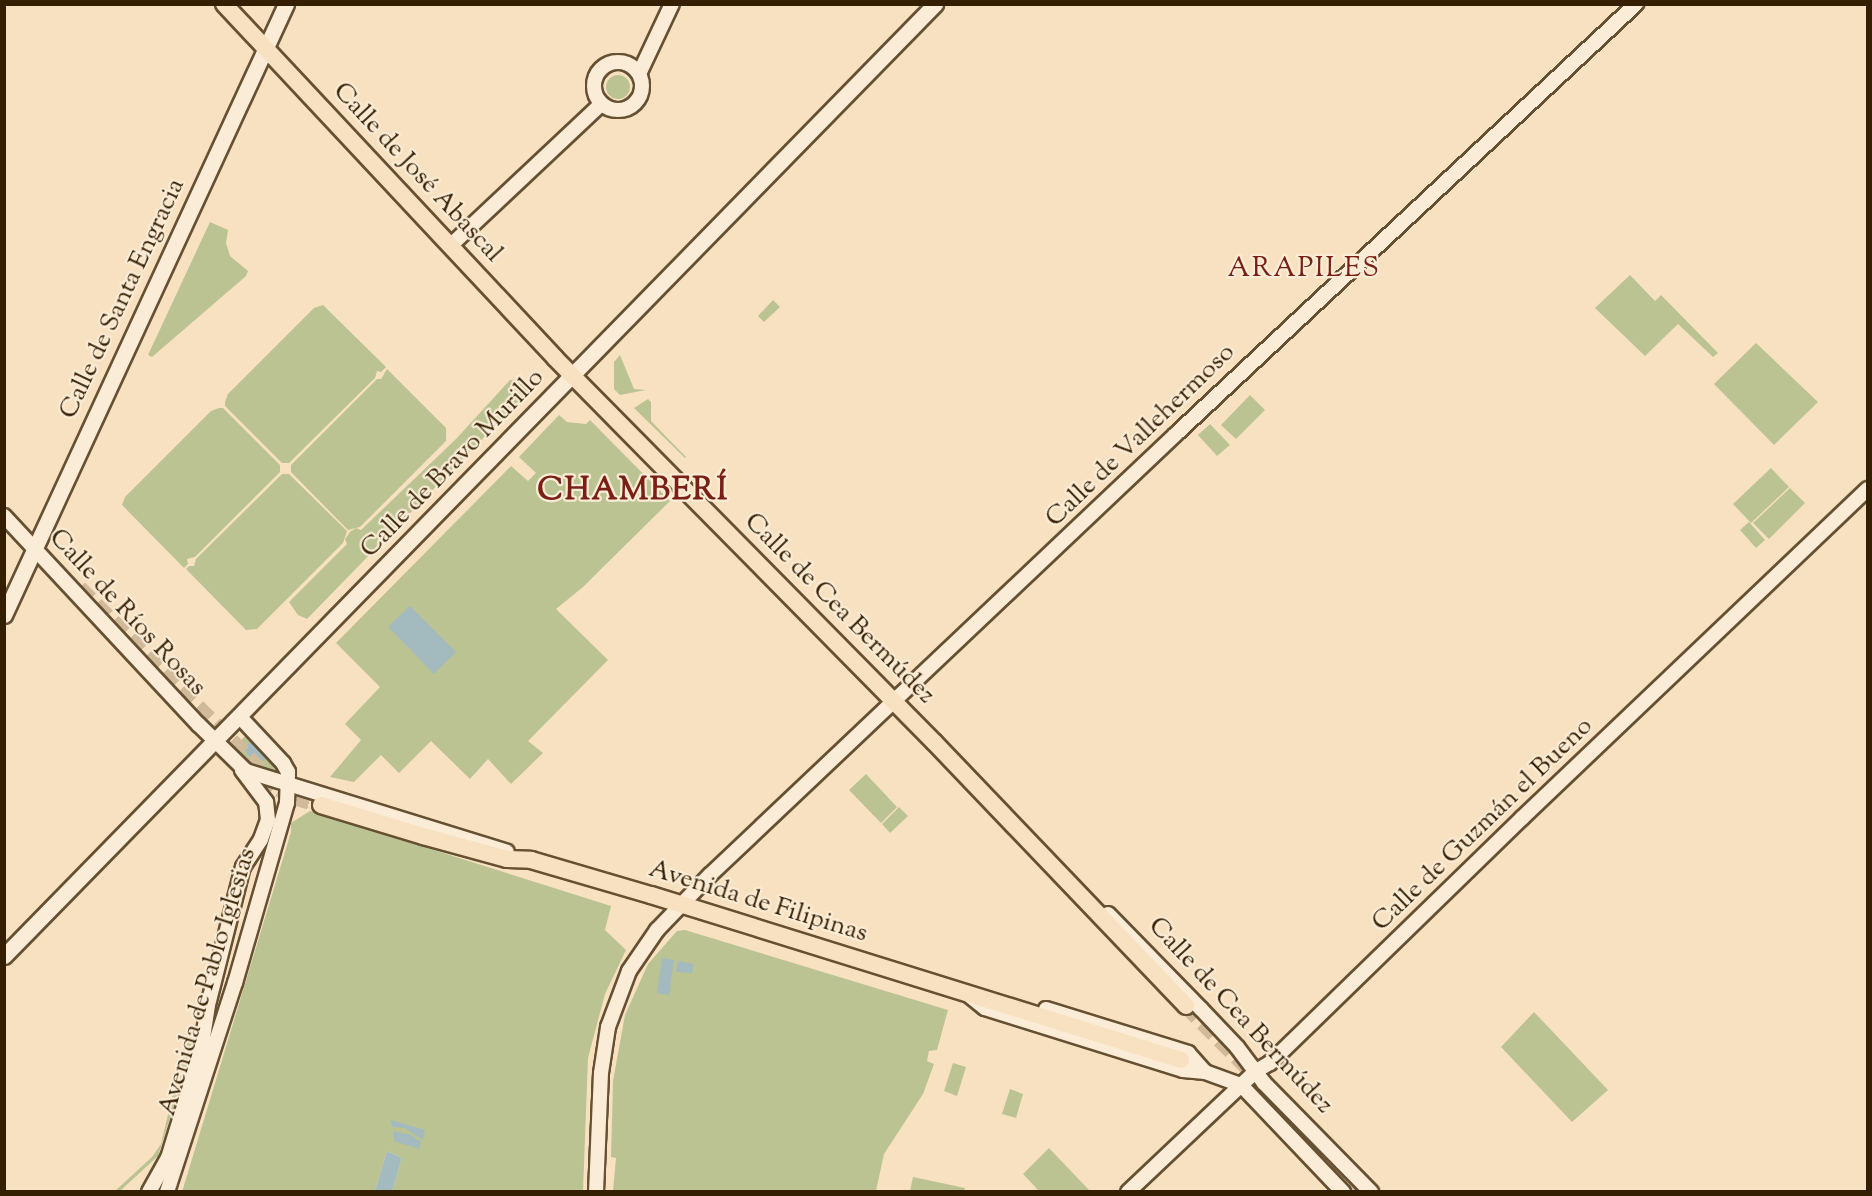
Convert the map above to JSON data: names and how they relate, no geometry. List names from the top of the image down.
{
  "streets": {
    "main road": [
      "Calle de José Abascal",
      "Calle de Santa Engracia",
      "Calle de Bravo Murillo",
      "Calle de Cea Bermúdez",
      "Avenida de Filipinas"
    ],
    "street": [
      "Calle de Vallehermoso",
      "Calle de Ríos Rosas",
      "Calle de Guzmán el Bueno",
      "Avenida de Pablo Iglesias"
    ]
  },
  "crossings": [
    ["Calle de José Abascal", "Calle de Santa Engracia"],
    ["Calle de José Abascal", "Calle de Bravo Murillo"],
    ["Calle de José Abascal", "Calle de Cea Bermúdez"],
    ["Calle de Santa Engracia", "Calle de Ríos Rosas"],
    ["Calle de Vallehermoso", "Calle de Cea Bermúdez"],
    ["Calle de Vallehermoso", "Avenida de Filipinas"],
    ["Calle de Bravo Murillo", "Calle de Cea Bermúdez"],
    ["Calle de Bravo Murillo", "Calle de Ríos Rosas"],
    ["Calle de Cea Bermúdez", "Calle de Guzmán el Bueno"],
    ["Calle de Cea Bermúdez", "Avenida de Filipinas"],
    ["Calle de Ríos Rosas", "Avenida de Filipinas"],
    ["Calle de Ríos Rosas", "Avenida de Pablo Iglesias"],
    ["Calle de Guzmán el Bueno", "Avenida de Filipinas"],
    ["Avenida de Filipinas", "Avenida de Pablo Iglesias"]
  ],
  "districts": ["ARAPILES", "CHAMBERÍ"]
}
